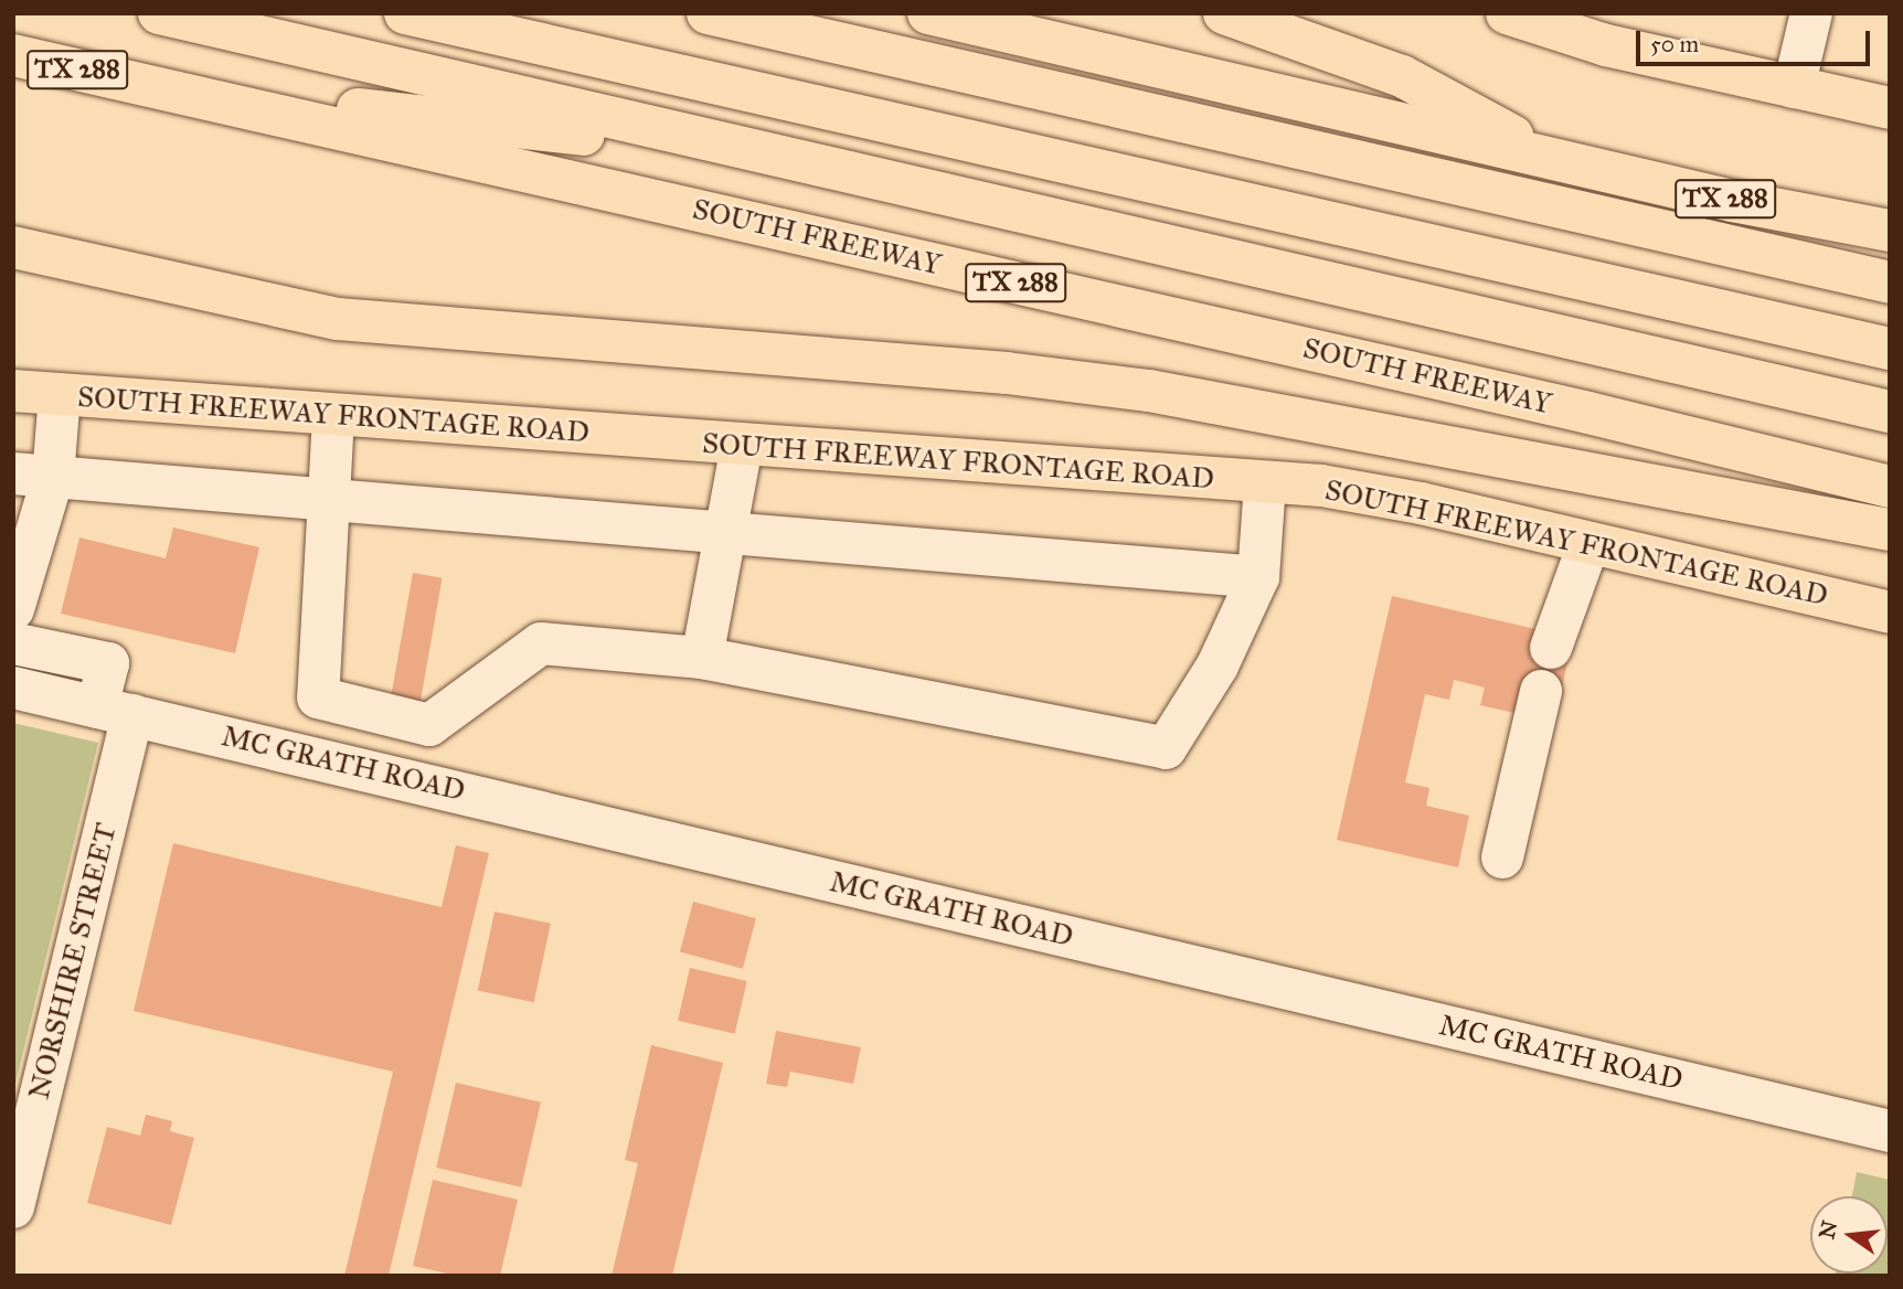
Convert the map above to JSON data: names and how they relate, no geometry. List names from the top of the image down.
{
  "streets": {
    "main road": ["TX 288", "SOUTH FREEWAY", "SOUTH FREEWAY FRONTAGE ROAD"],
    "street": ["MC GRATH ROAD", "NORSHIRE STREET"]
  },
  "crossings": [
    ["MC GRATH ROAD", "NORSHIRE STREET"]
  ],
  "scale_bar": "50 m",
  "north": "left"
}
